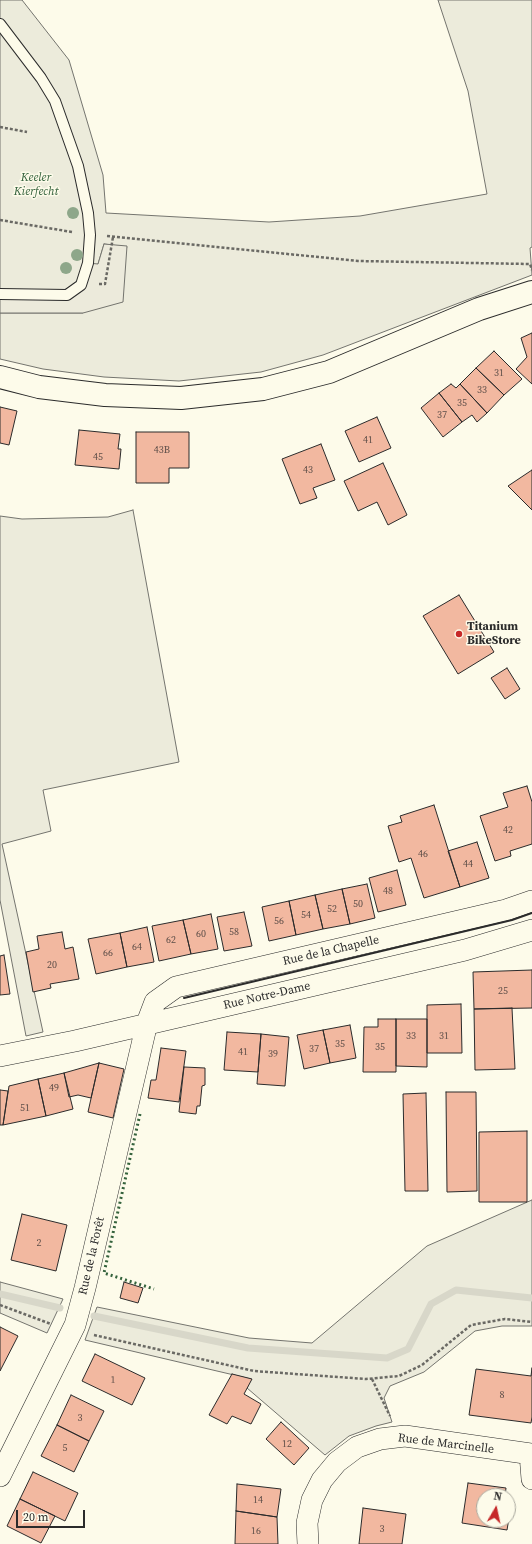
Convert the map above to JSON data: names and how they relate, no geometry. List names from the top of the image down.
{
  "streets": {
    "street": [
      "Rue de la Chapelle",
      "Rue Notre-Dame",
      "Rue de la Forêt",
      "Rue de Marcinelle"
    ]
  },
  "crossings": [
    ["Rue de la Chapelle", "Rue Notre-Dame"],
    ["Rue de la Chapelle", "Rue de la Forêt"],
    ["Rue Notre-Dame", "Rue de la Forêt"]
  ],
  "parks": ["Keeler Kierfecht"],
  "places": ["Titanium BikeStore"],
  "house_numbers": [
    "31",
    "33",
    "35",
    "37",
    "41",
    "43B",
    "45",
    "43",
    "42",
    "46",
    "44",
    "48",
    "50",
    "52",
    "54",
    "56",
    "58",
    "60",
    "62",
    "64",
    "66",
    "20",
    "25",
    "33",
    "31",
    "35",
    "35",
    "37",
    "41",
    "39",
    "49",
    "51",
    "2",
    "1",
    "8",
    "3",
    "12",
    "5",
    "14",
    "3",
    "16"
  ],
  "scale_bar": "20 m",
  "north": "top"
}
